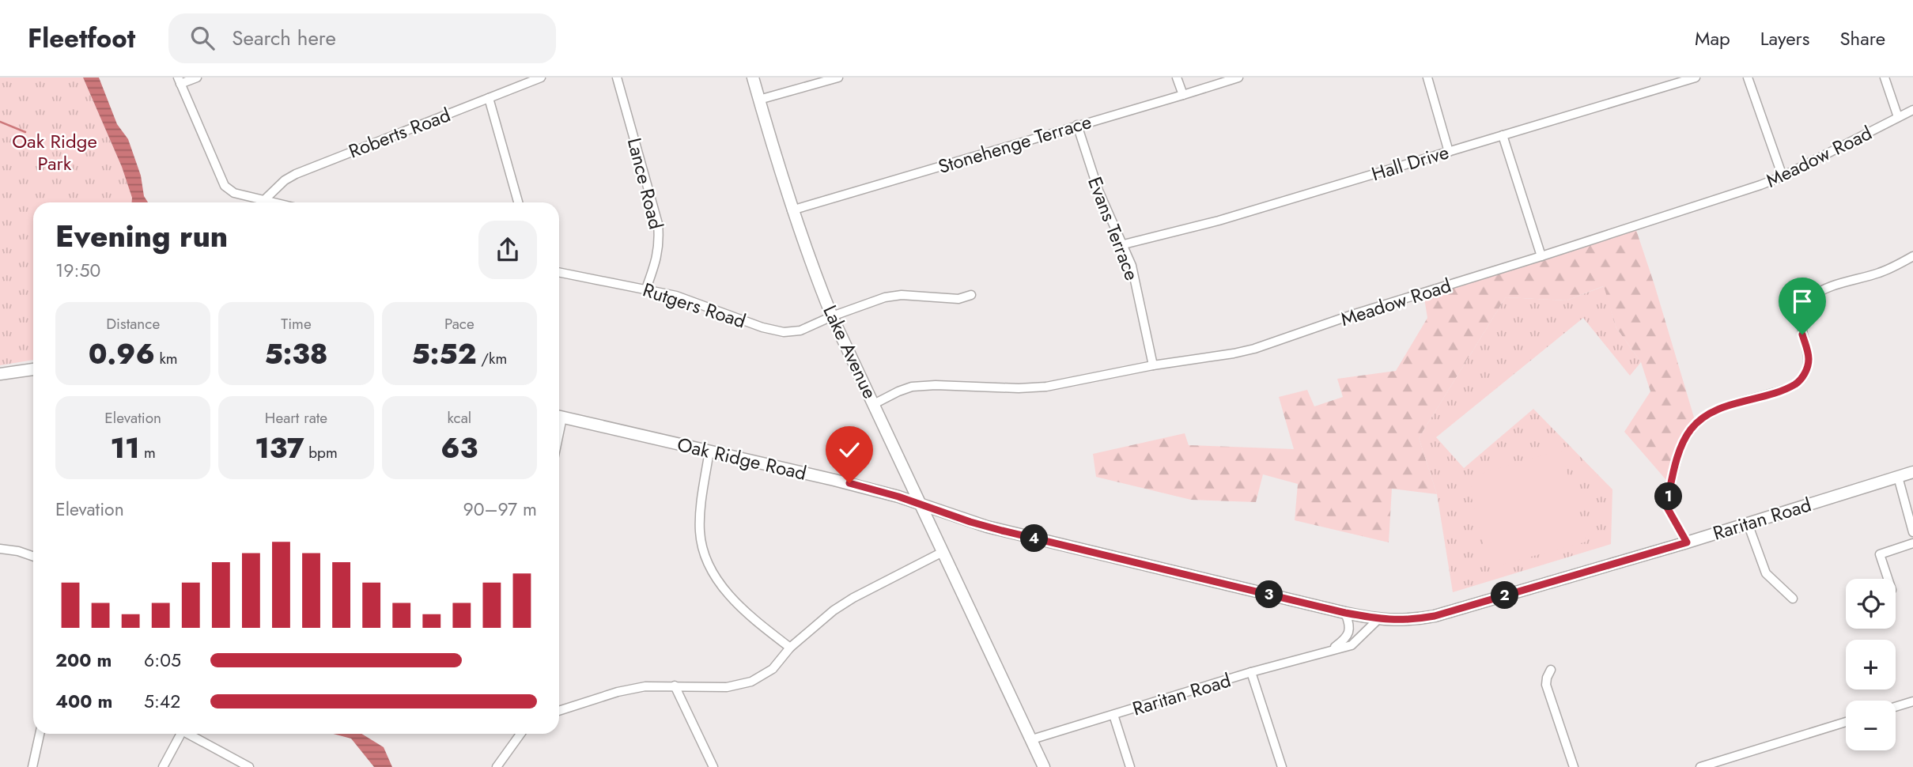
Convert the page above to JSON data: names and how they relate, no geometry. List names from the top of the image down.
{
  "streets": {
    "main road": ["Lake Avenue", "Oak Ridge Road", "Raritan Road"],
    "street": [
      "Roberts Road",
      "Stonehenge Terrace",
      "Meadow Road",
      "Hall Drive",
      "Lance Road",
      "Evans Terrace",
      "Rutgers Road"
    ]
  },
  "crossings": [
    ["Stonehenge Terrace", "Evans Terrace"],
    ["Stonehenge Terrace", "Lake Avenue"],
    ["Meadow Road", "Evans Terrace"],
    ["Meadow Road", "Lake Avenue"],
    ["Hall Drive", "Evans Terrace"],
    ["Lance Road", "Rutgers Road"],
    ["Rutgers Road", "Lake Avenue"],
    ["Lake Avenue", "Oak Ridge Road"],
    ["Lake Avenue", "Raritan Road"],
    ["Oak Ridge Road", "Raritan Road"]
  ],
  "parks": ["Oak Ridge Park"],
  "page": {
    "header": "Fleetfoot",
    "search": "Search here",
    "nav": ["Map", "Layers", "Share"],
    "heading": ["Evening run", "19:50"],
    "stats": [
      ["Distance", "0.96 km"],
      ["Time", "5:38"],
      ["Pace", "5:52 /km"],
      ["Elevation", "11 m"],
      ["Heart rate", "137 bpm"],
      ["kcal", "63"]
    ],
    "pins": [
      "1",
      "4",
      "3",
      "2"
    ],
    "chart": ["Elevation", "90–97 m"],
    "map_buttons": ["+", "−"],
    "list": [
      {
        "name": "200 m",
        "note": "6:05"
      },
      {
        "name": "400 m",
        "note": "5:42"
      }
    ]
  }
}
